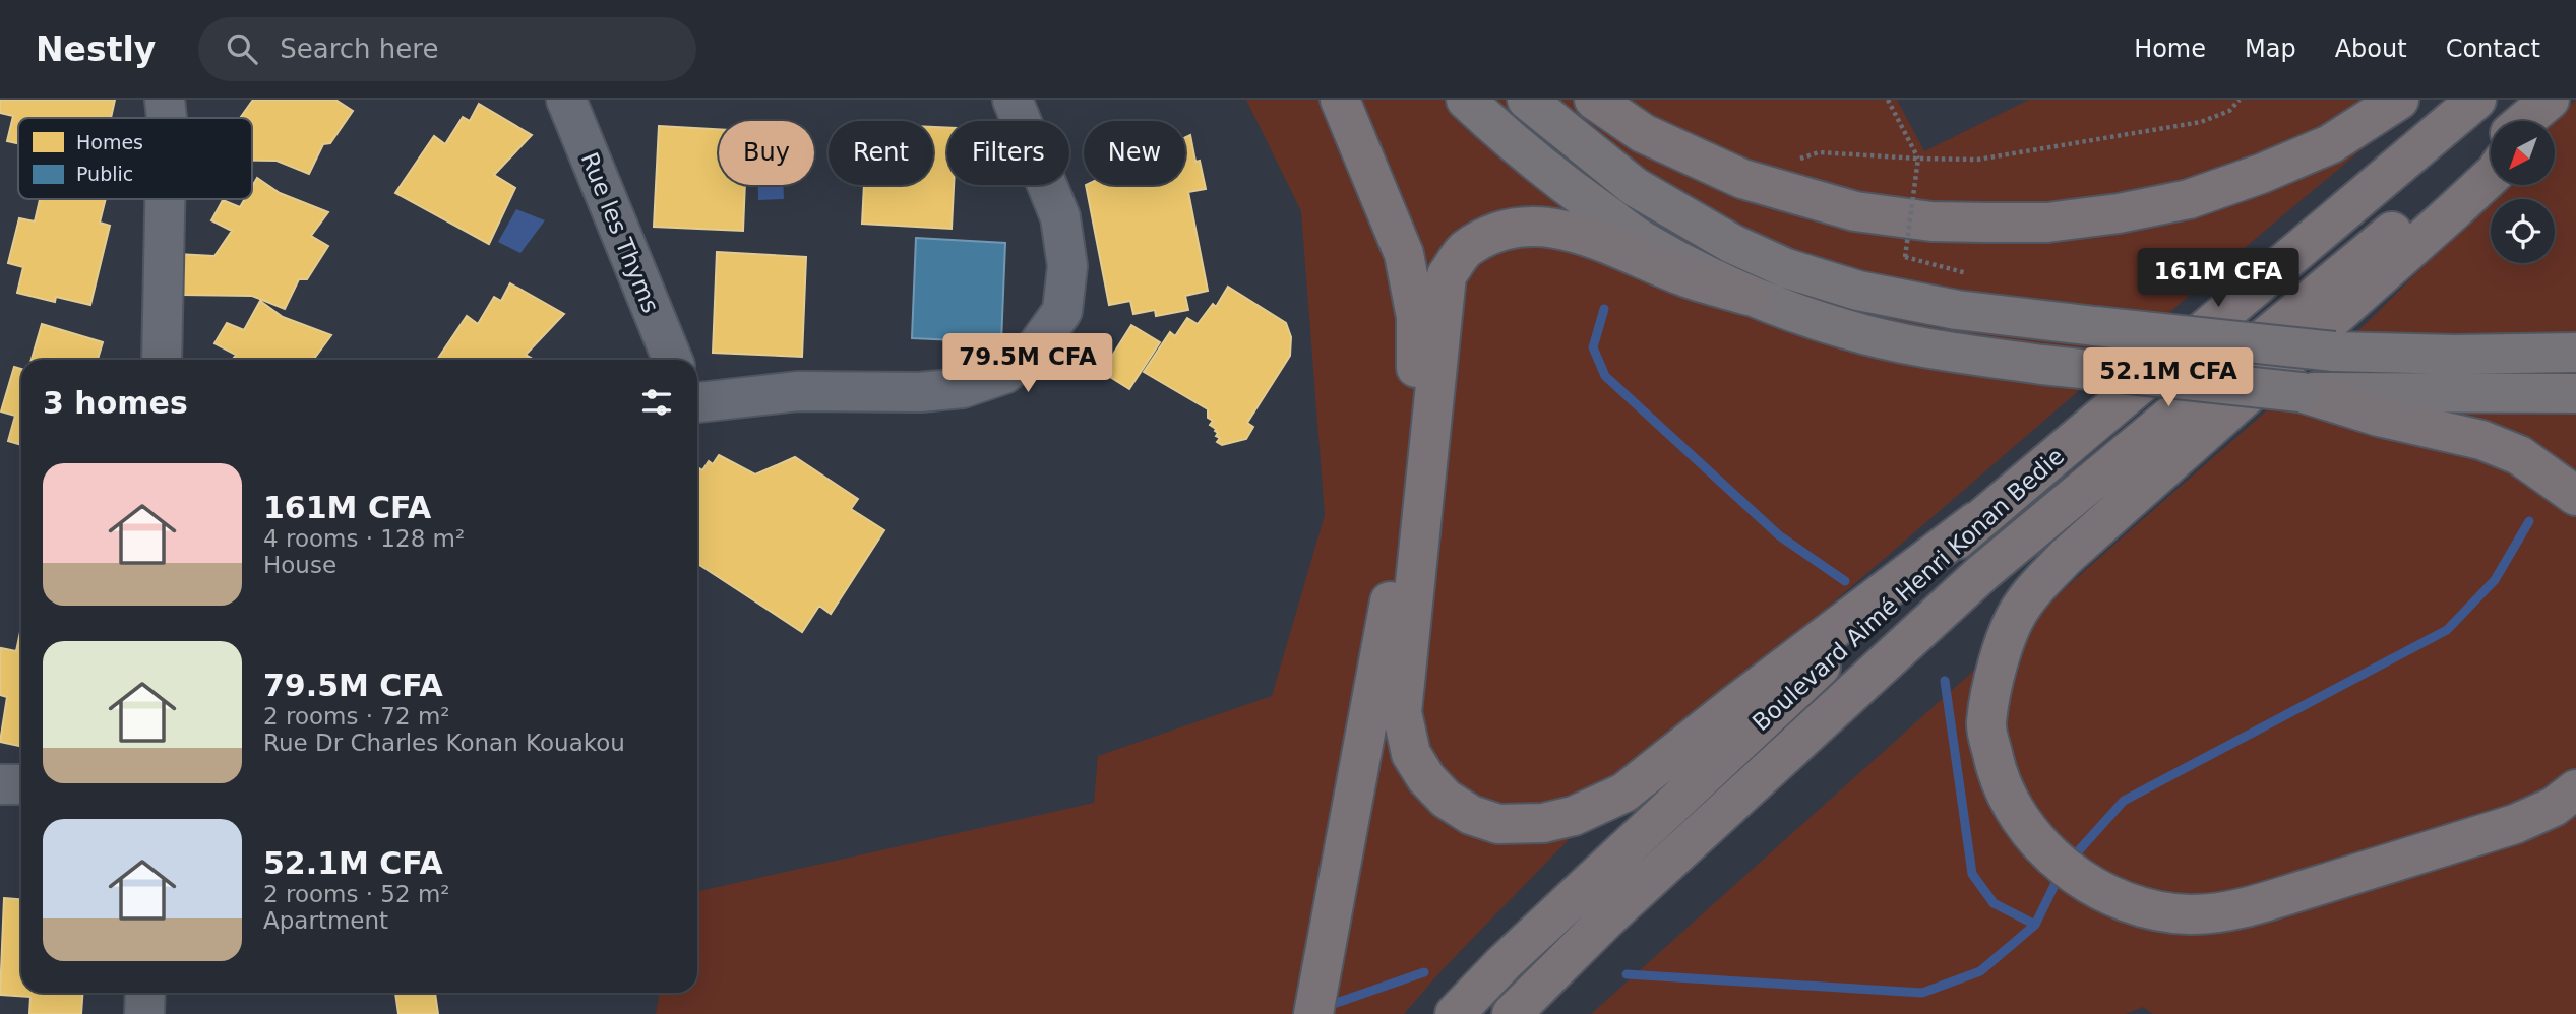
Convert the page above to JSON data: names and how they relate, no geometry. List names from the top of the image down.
{
  "streets": {
    "highway": ["Boulevard Aimé Henri Konan Bedie"],
    "street": ["Rue les Thyms"]
  },
  "legend": ["Homes", "Public"],
  "north": "bottom left",
  "page": {
    "header": "Nestly",
    "search": "Search here",
    "nav": [
      "Home",
      "Map",
      "About",
      "Contact"
    ],
    "chip": [
      "Buy",
      "Rent",
      "Filters",
      "New"
    ],
    "price": ["161M CFA", "79.5M CFA", "52.1M CFA"],
    "heading": "3 homes",
    "list": [
      {
        "name": "161M CFA",
        "note": "4 rooms · 128 m² · House"
      },
      {
        "name": "79.5M CFA",
        "note": "2 rooms · 72 m² · Rue Dr Charles Konan Kouakou"
      },
      {
        "name": "52.1M CFA",
        "note": "2 rooms · 52 m² · Apartment"
      }
    ]
  }
}
